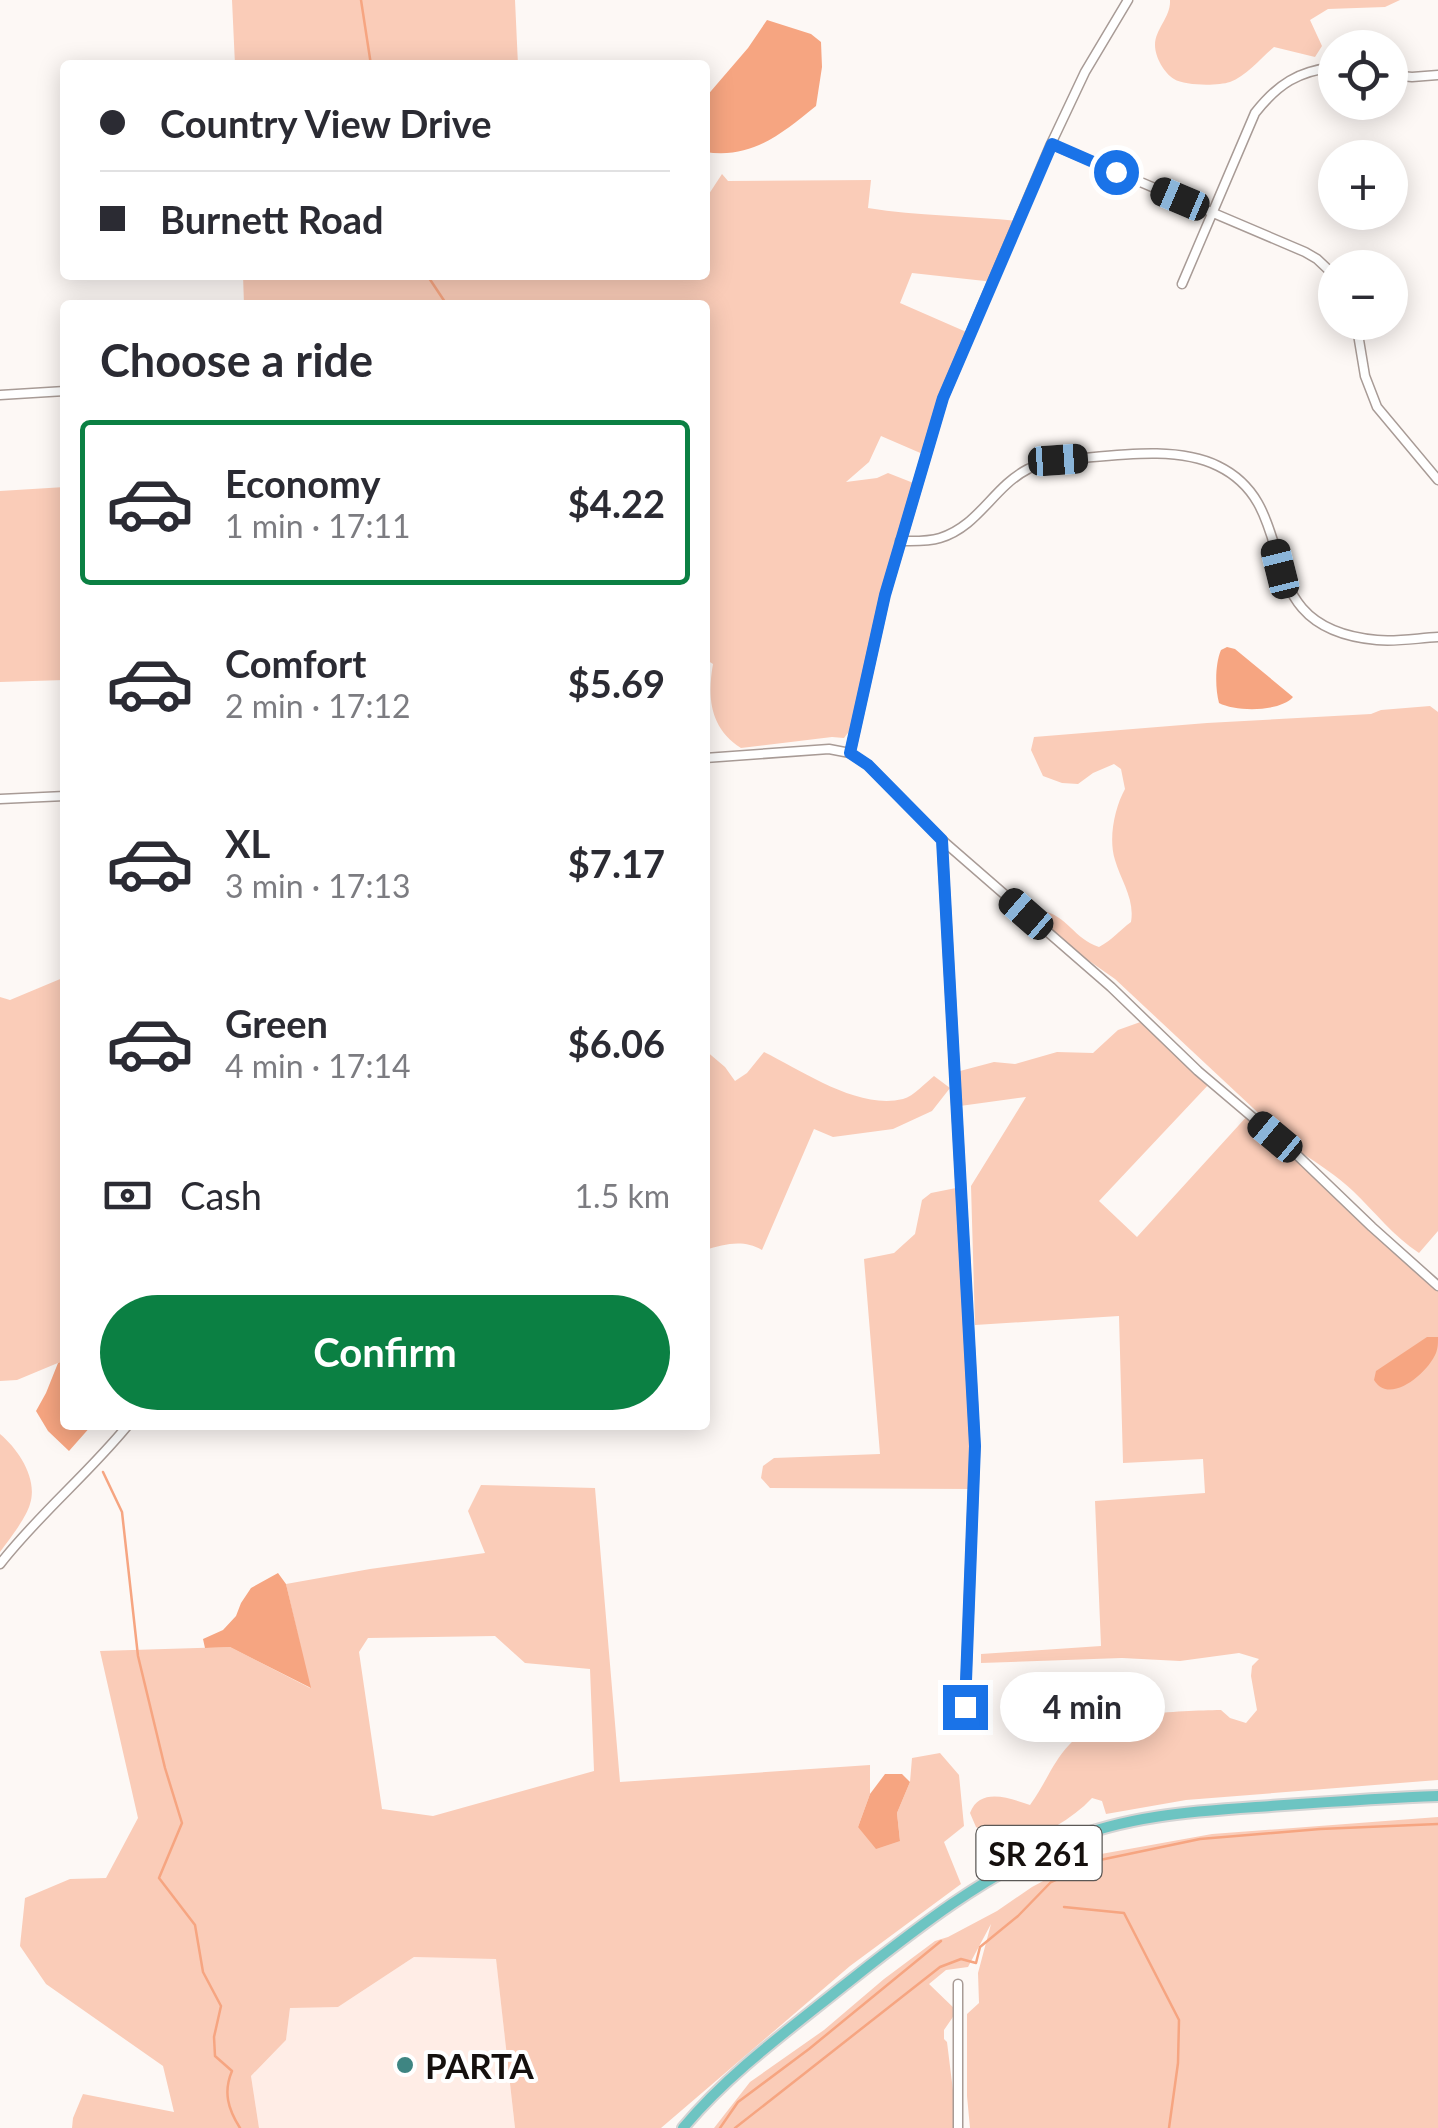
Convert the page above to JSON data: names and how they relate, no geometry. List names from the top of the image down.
{
  "streets": {
    "main road": ["SR 261"]
  },
  "places": ["PARTA"],
  "page": {
    "map_buttons": ["+", "−"],
    "banner": ["Country View Drive", "Burnett Road"],
    "heading": "Choose a ride",
    "list": [
      {
        "name": "Economy",
        "note": "1 min · 17:11",
        "value": "$4.22"
      },
      {
        "name": "Comfort",
        "note": "2 min · 17:12",
        "value": "$5.69"
      },
      {
        "name": "XL",
        "note": "3 min · 17:13",
        "value": "$7.17"
      },
      {
        "name": "Green",
        "note": "4 min · 17:14",
        "value": "$6.06"
      }
    ],
    "pay": ["Cash", "1.5 km"],
    "buttons": "Confirm",
    "bubble": "4 min"
  }
}
